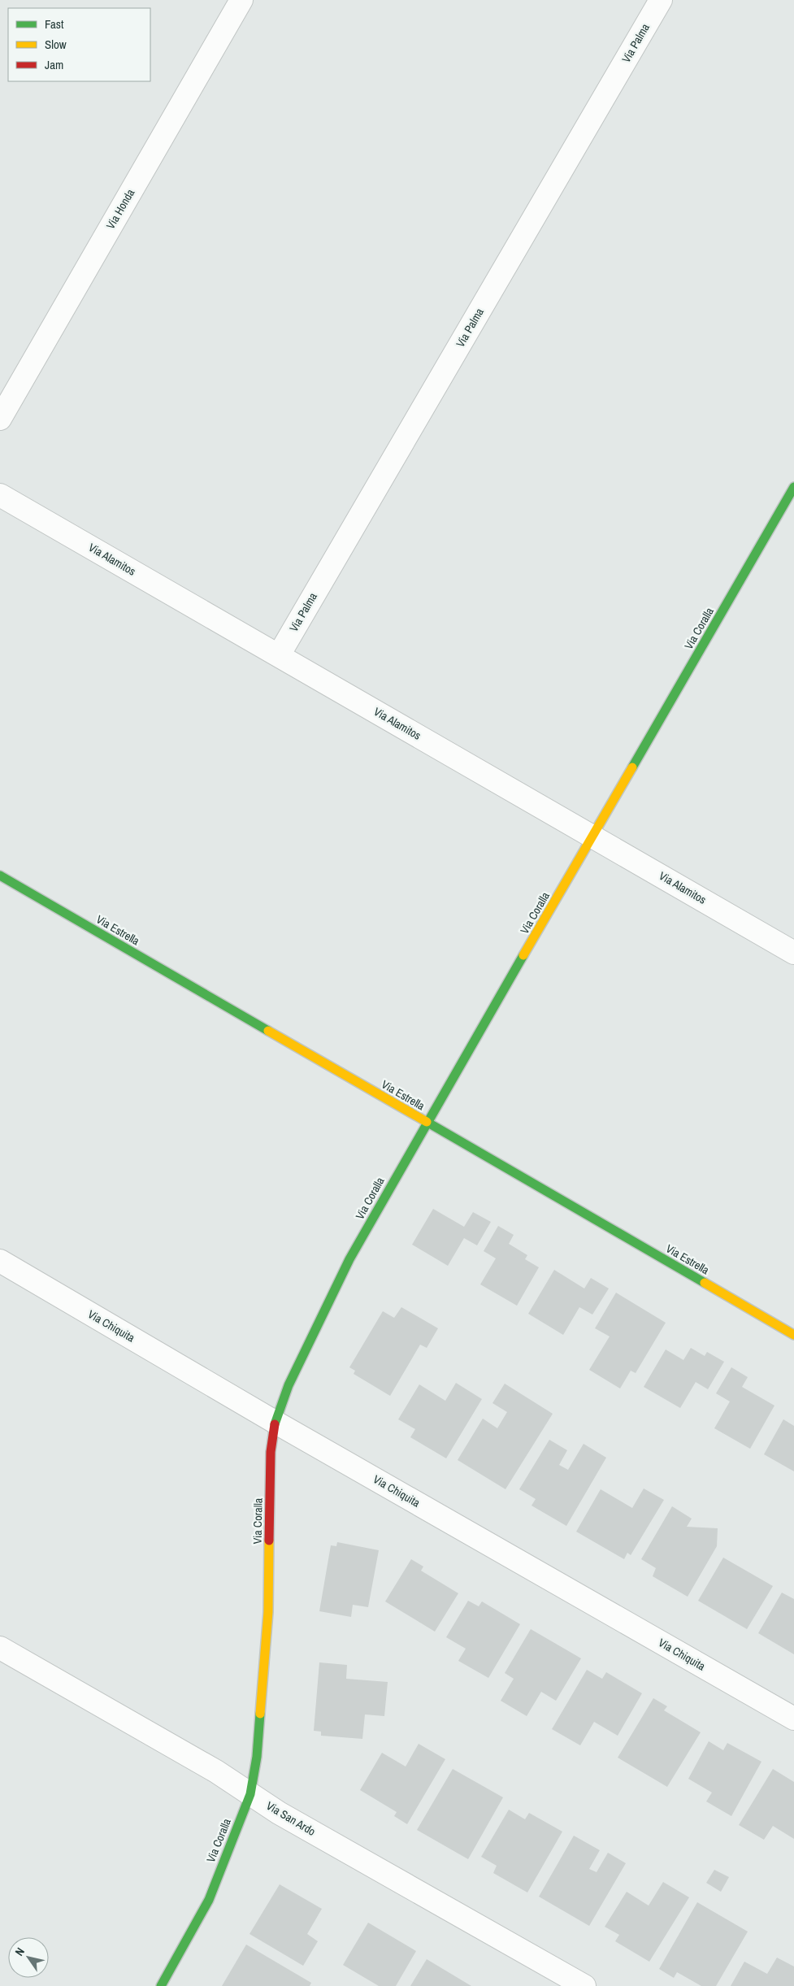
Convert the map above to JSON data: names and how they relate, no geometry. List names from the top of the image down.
{
  "streets": {
    "street": [
      "Via Palma",
      "Via Honda",
      "Via Alamitos",
      "Via Coralla",
      "Via Estrella",
      "Via Chiquita",
      "Via San Ardo"
    ]
  },
  "crossings": [
    ["Via Palma", "Via Alamitos"],
    ["Via Alamitos", "Via Coralla"],
    ["Via Coralla", "Via Estrella"],
    ["Via Coralla", "Via Chiquita"],
    ["Via Coralla", "Via San Ardo"]
  ],
  "legend": ["Fast", "Slow", "Jam"],
  "north": "top left"
}
